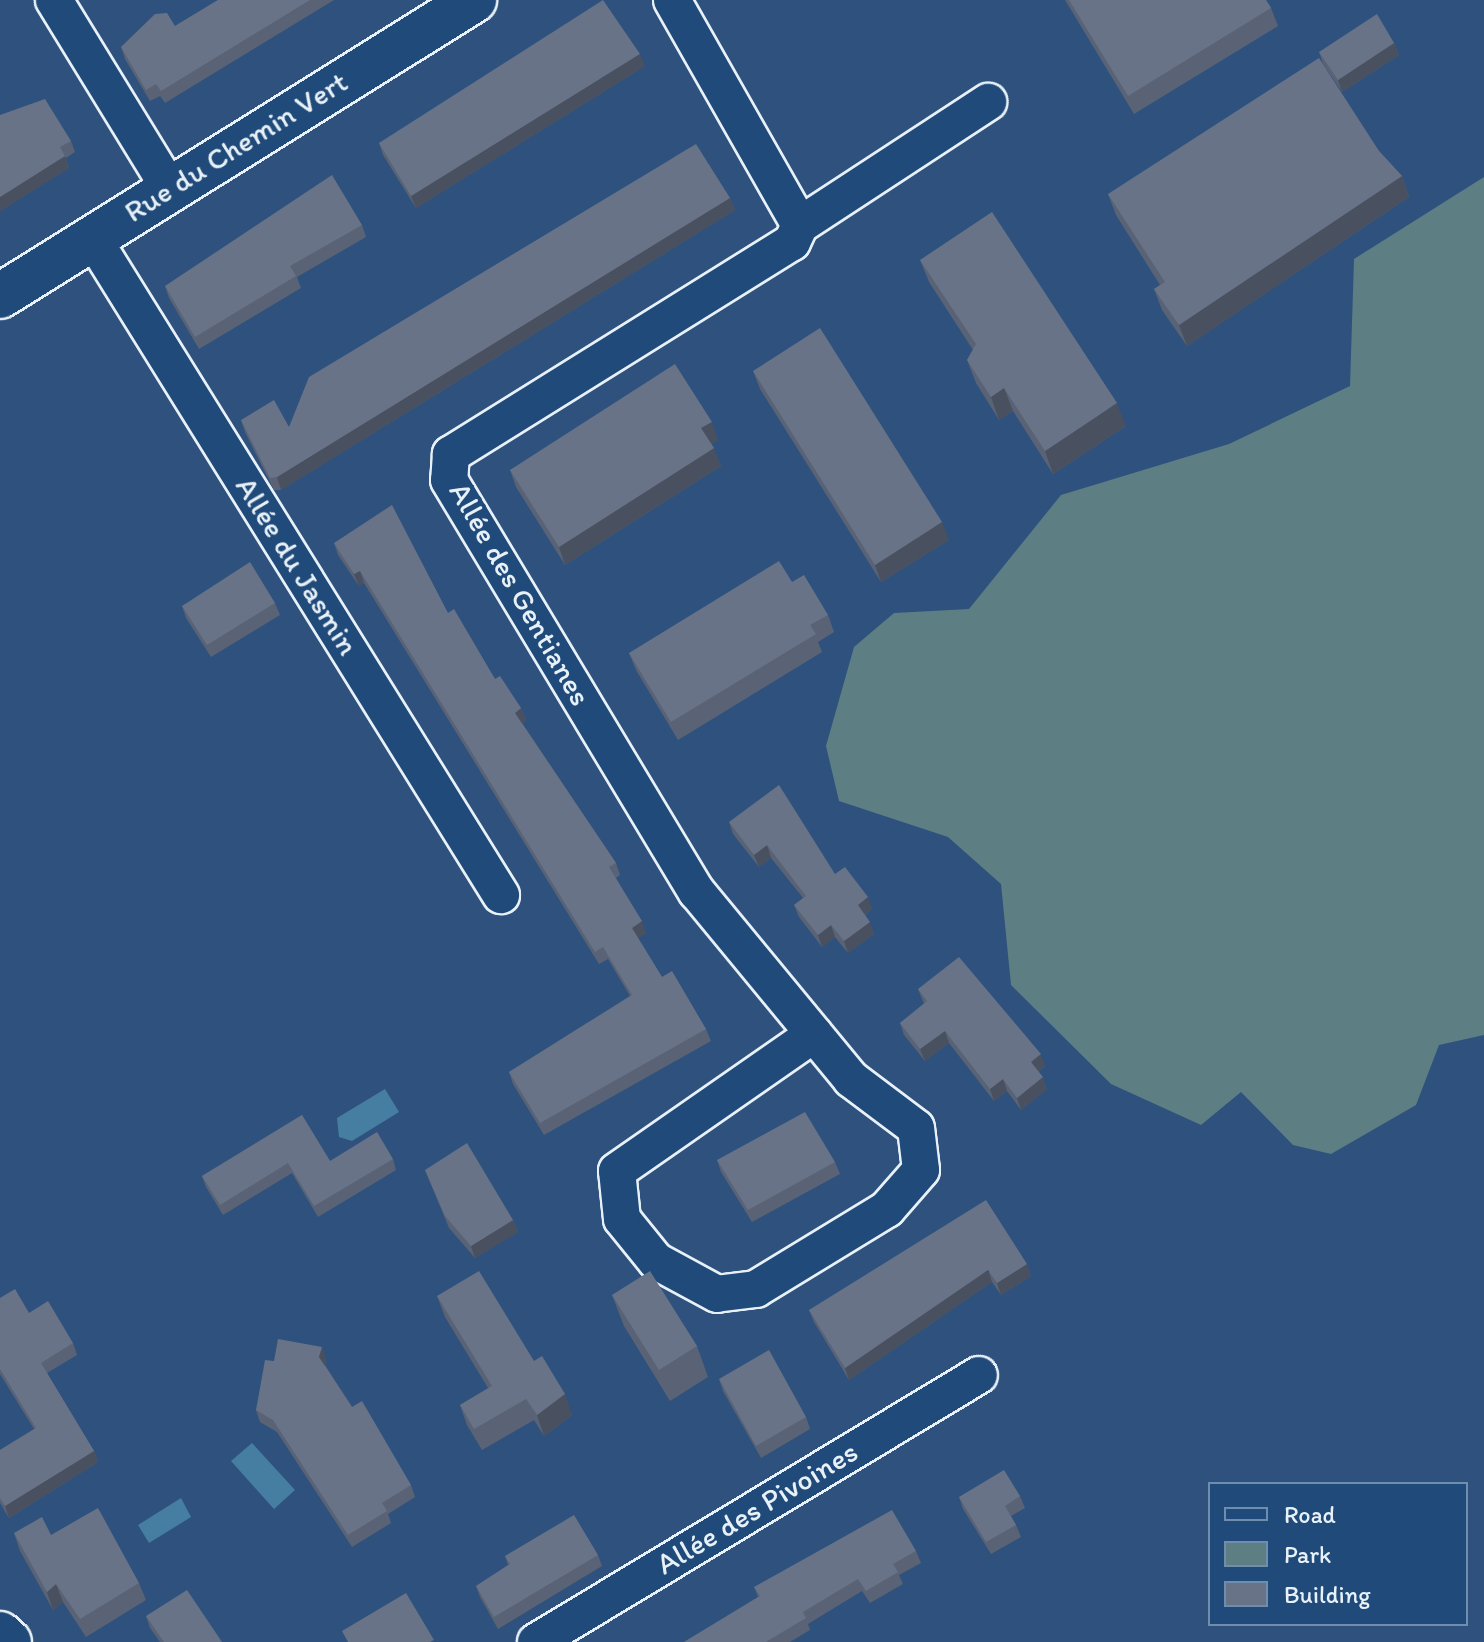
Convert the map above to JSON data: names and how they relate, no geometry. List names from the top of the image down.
{
  "streets": {
    "street": [
      "Rue du Chemin Vert",
      "Allée du Jasmin",
      "Allée des Gentianes",
      "Allée des Pivoines"
    ]
  },
  "crossings": [
    ["Rue du Chemin Vert", "Allée du Jasmin"]
  ],
  "legend": ["Road", "Park", "Building"]
}
